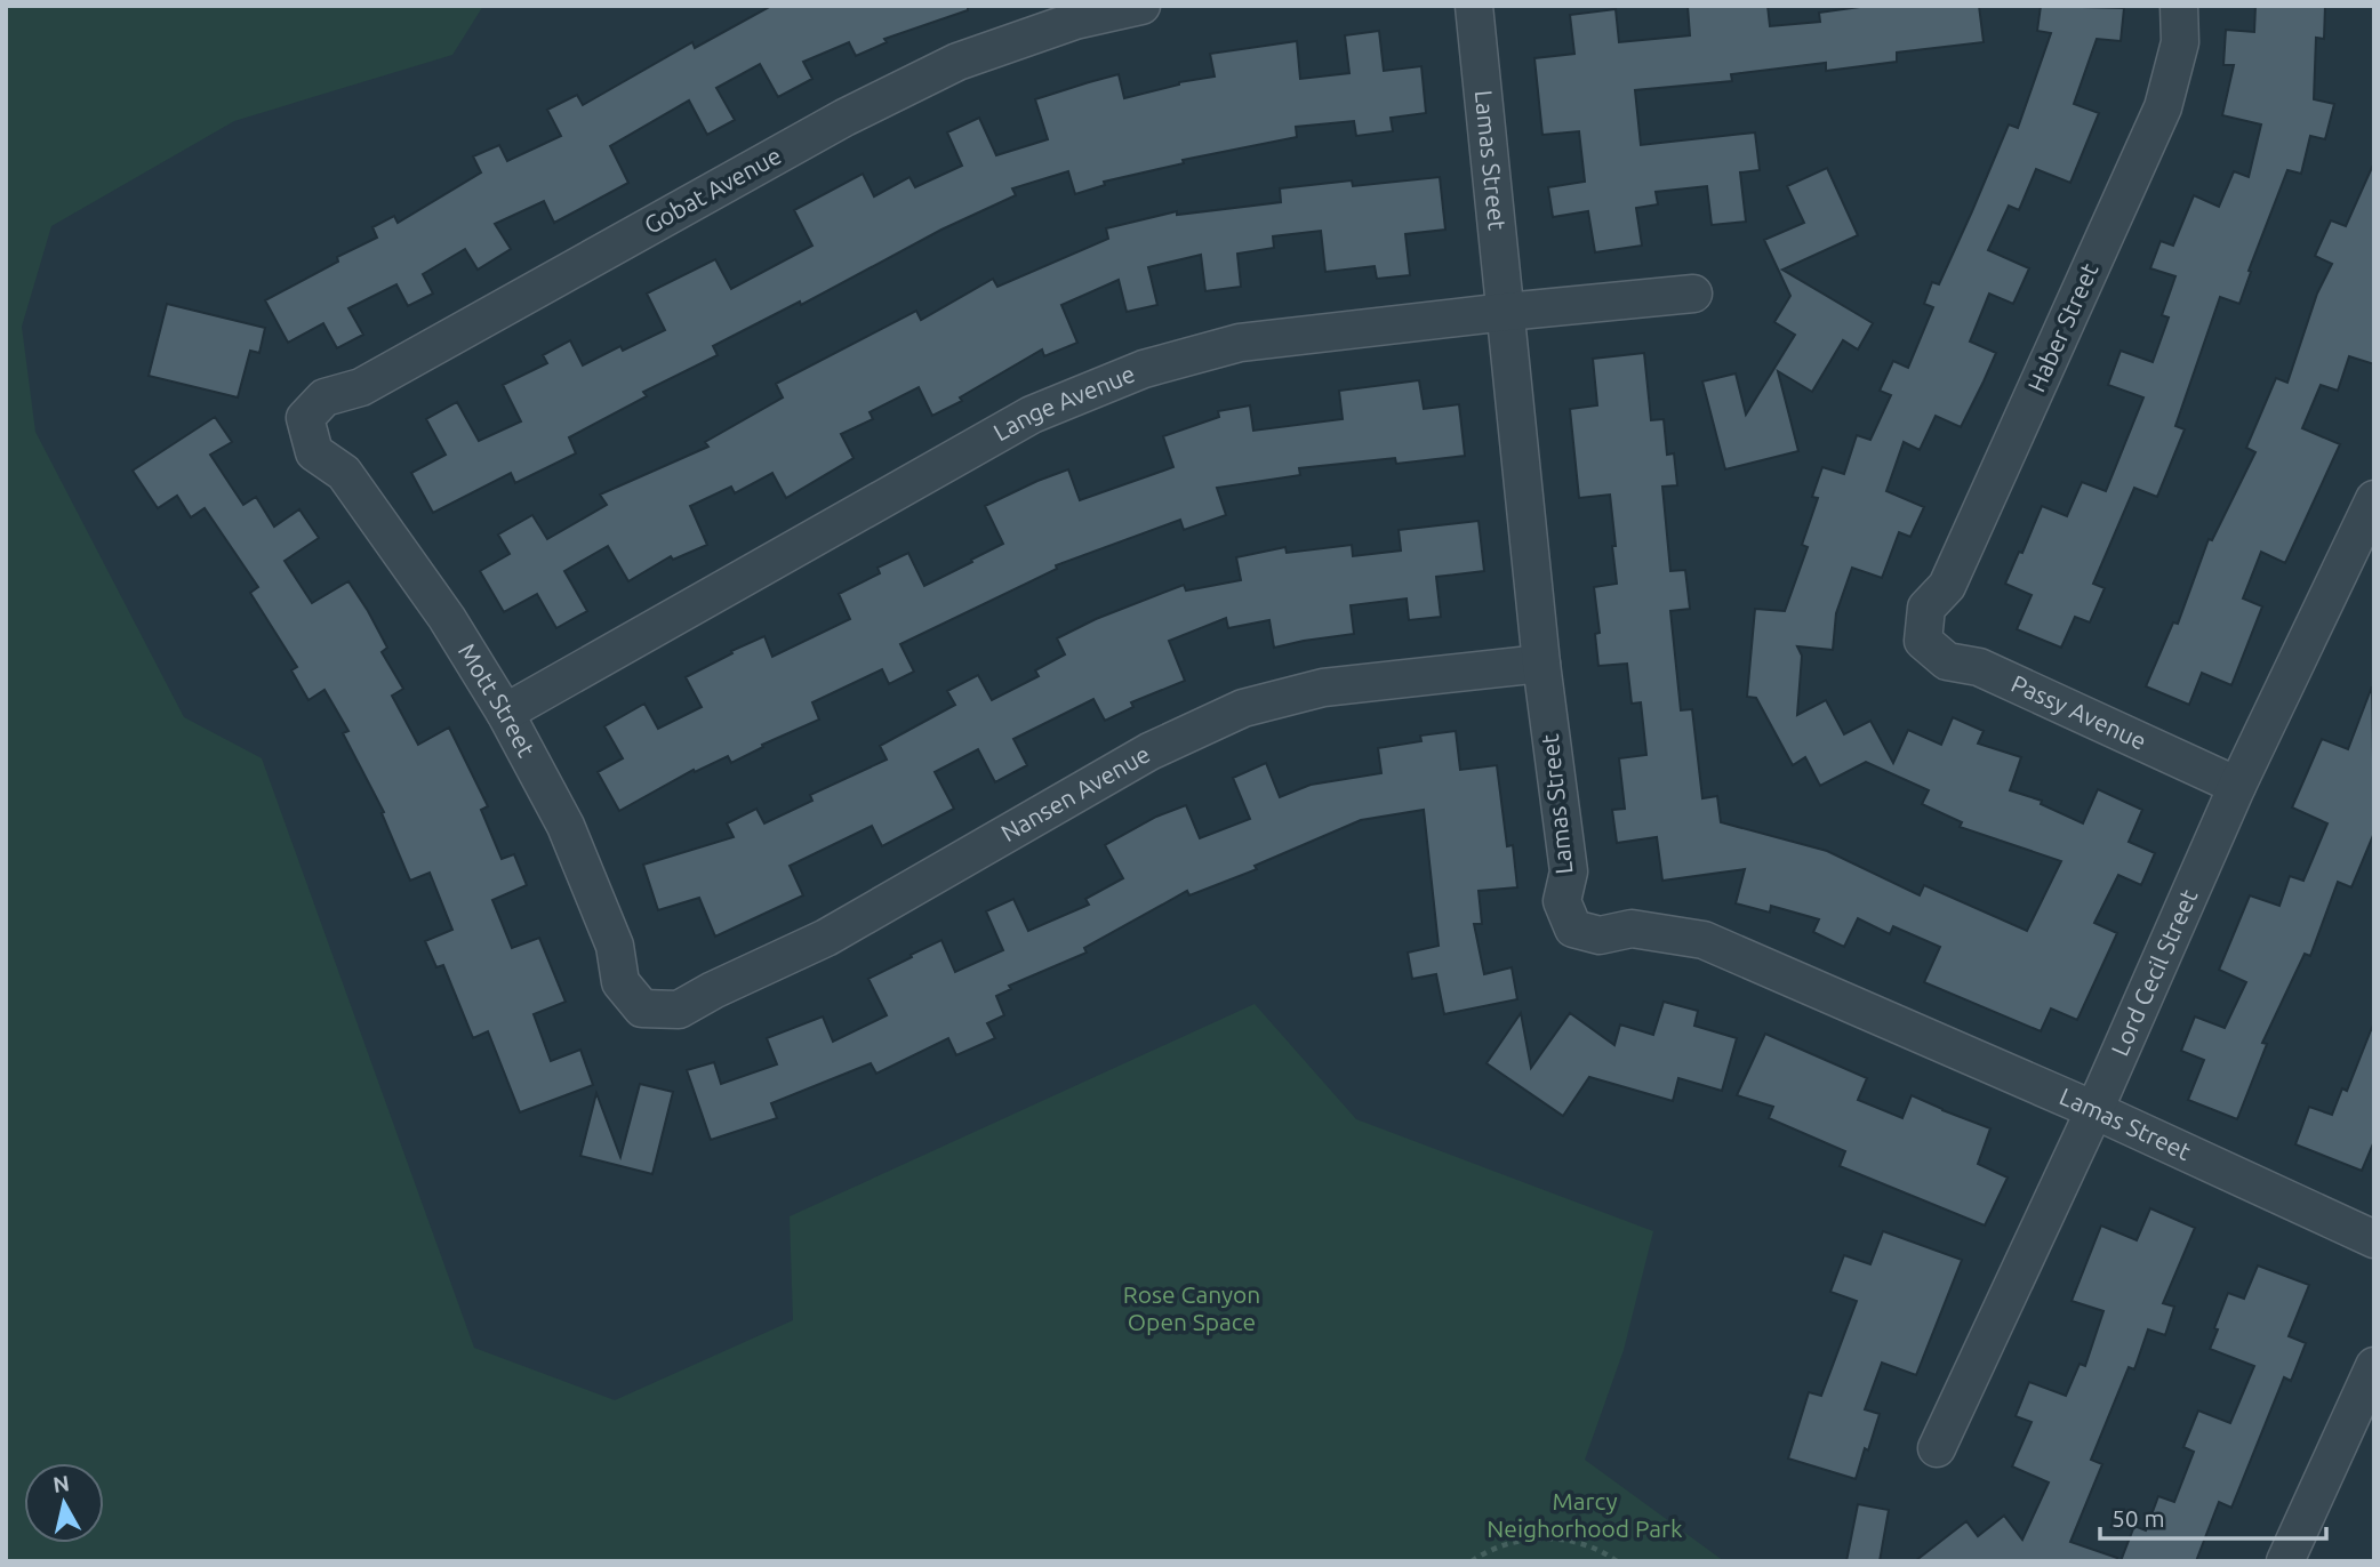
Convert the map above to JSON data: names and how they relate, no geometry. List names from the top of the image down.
{
  "streets": {
    "street": [
      "Lamas Street",
      "Gobat Avenue",
      "Haber Street",
      "Lange Avenue",
      "Mott Street",
      "Passy Avenue",
      "Nansen Avenue",
      "Lord Cecil Street"
    ]
  },
  "crossings": [
    ["Lamas Street", "Lange Avenue"],
    ["Lamas Street", "Nansen Avenue"],
    ["Lamas Street", "Lord Cecil Street"],
    ["Gobat Avenue", "Mott Street"],
    ["Haber Street", "Passy Avenue"],
    ["Lange Avenue", "Mott Street"],
    ["Mott Street", "Nansen Avenue"],
    ["Passy Avenue", "Lord Cecil Street"]
  ],
  "parks": ["Rose Canyon Open Space", "Marcy Neighorhood Park"],
  "scale_bar": "50 m",
  "north": "top"
}
